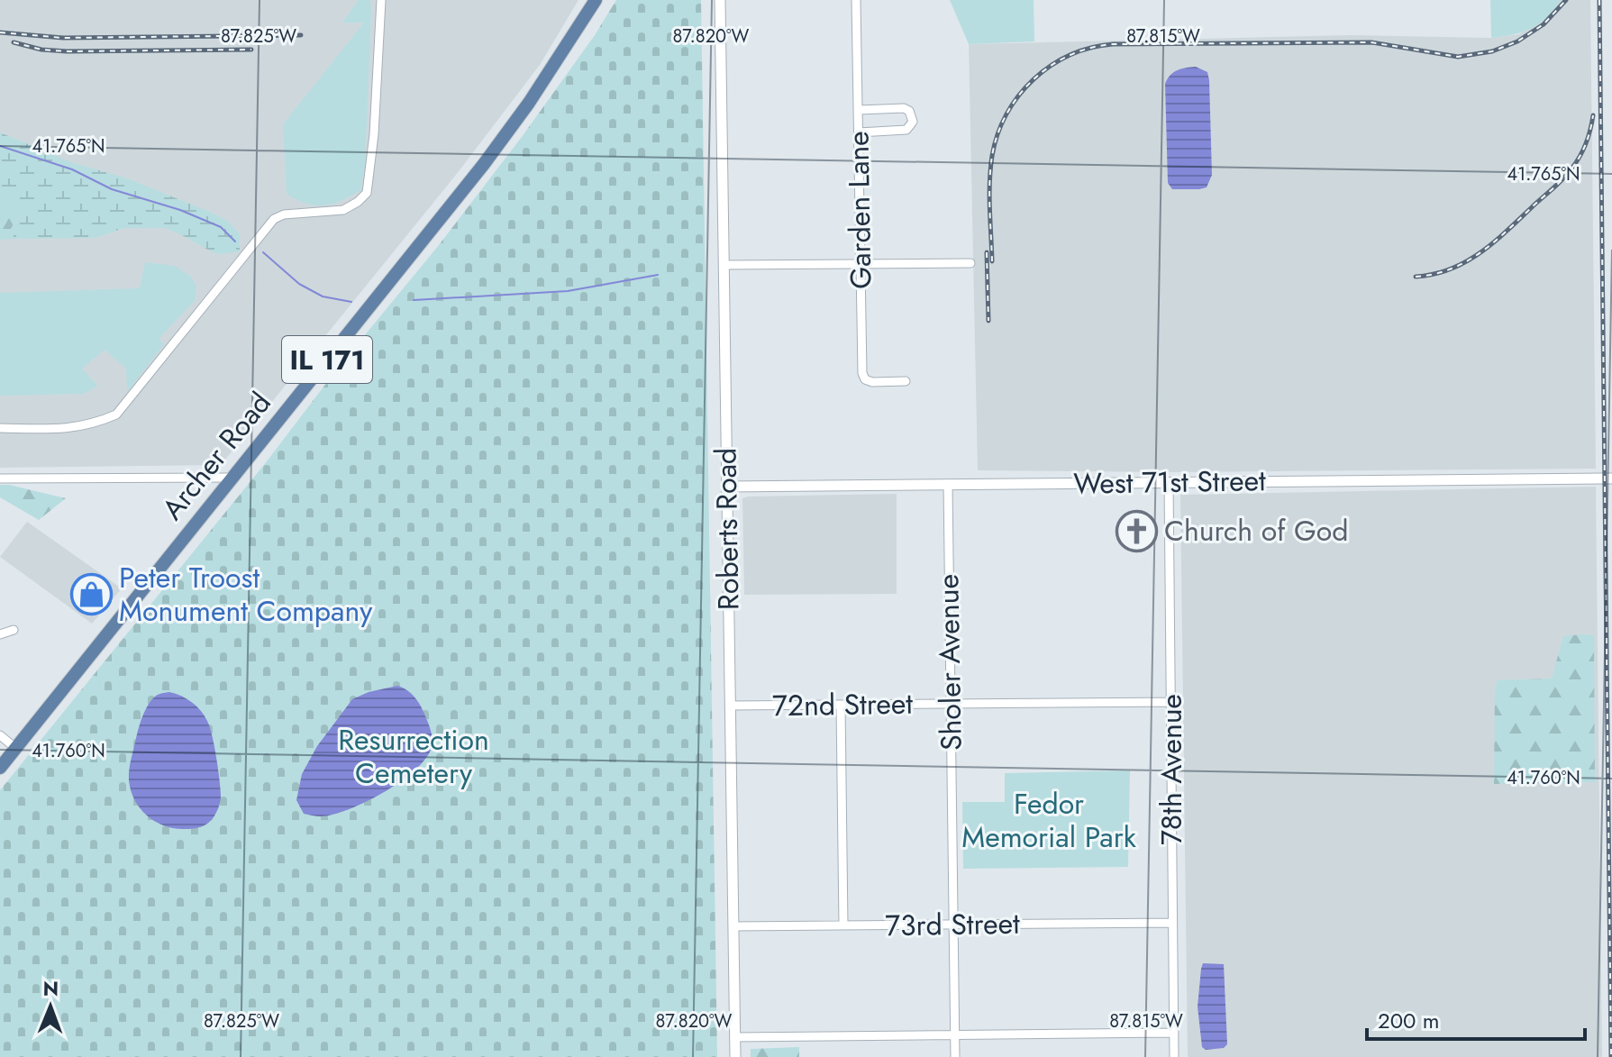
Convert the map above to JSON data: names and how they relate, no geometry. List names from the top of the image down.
{
  "streets": {
    "main road": ["IL 171", "Archer Road"],
    "street": [
      "Garden Lane",
      "West 71st Street",
      "Roberts Road",
      "Sholer Avenue",
      "72nd Street",
      "78th Avenue",
      "73rd Street"
    ]
  },
  "crossings": [
    ["West 71st Street", "Roberts Road"],
    ["West 71st Street", "Sholer Avenue"],
    ["West 71st Street", "78th Avenue"],
    ["Roberts Road", "72nd Street"],
    ["Roberts Road", "73rd Street"],
    ["Sholer Avenue", "72nd Street"],
    ["Sholer Avenue", "73rd Street"],
    ["72nd Street", "78th Avenue"],
    ["78th Avenue", "73rd Street"]
  ],
  "parks": ["Resurrection Cemetery", "Fedor Memorial Park"],
  "places": {
    "church": ["Church of God"],
    "shop": ["Peter Troost Monument Company"]
  },
  "scale_bar": "200 m",
  "north": "top",
  "coordinates": [
    "87.825°W",
    "87.820°W",
    "87.815°W",
    "41.765°N",
    "41.760°N"
  ]
}
